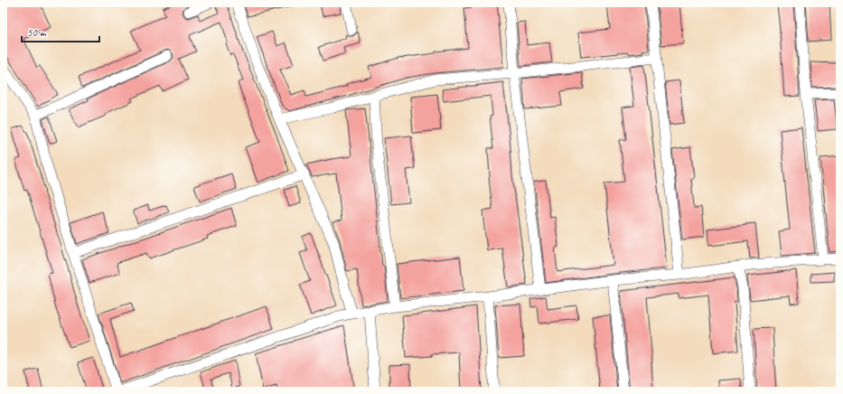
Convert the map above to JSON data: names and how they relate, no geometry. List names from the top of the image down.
{
  "scale_bar": "50 m"
}
